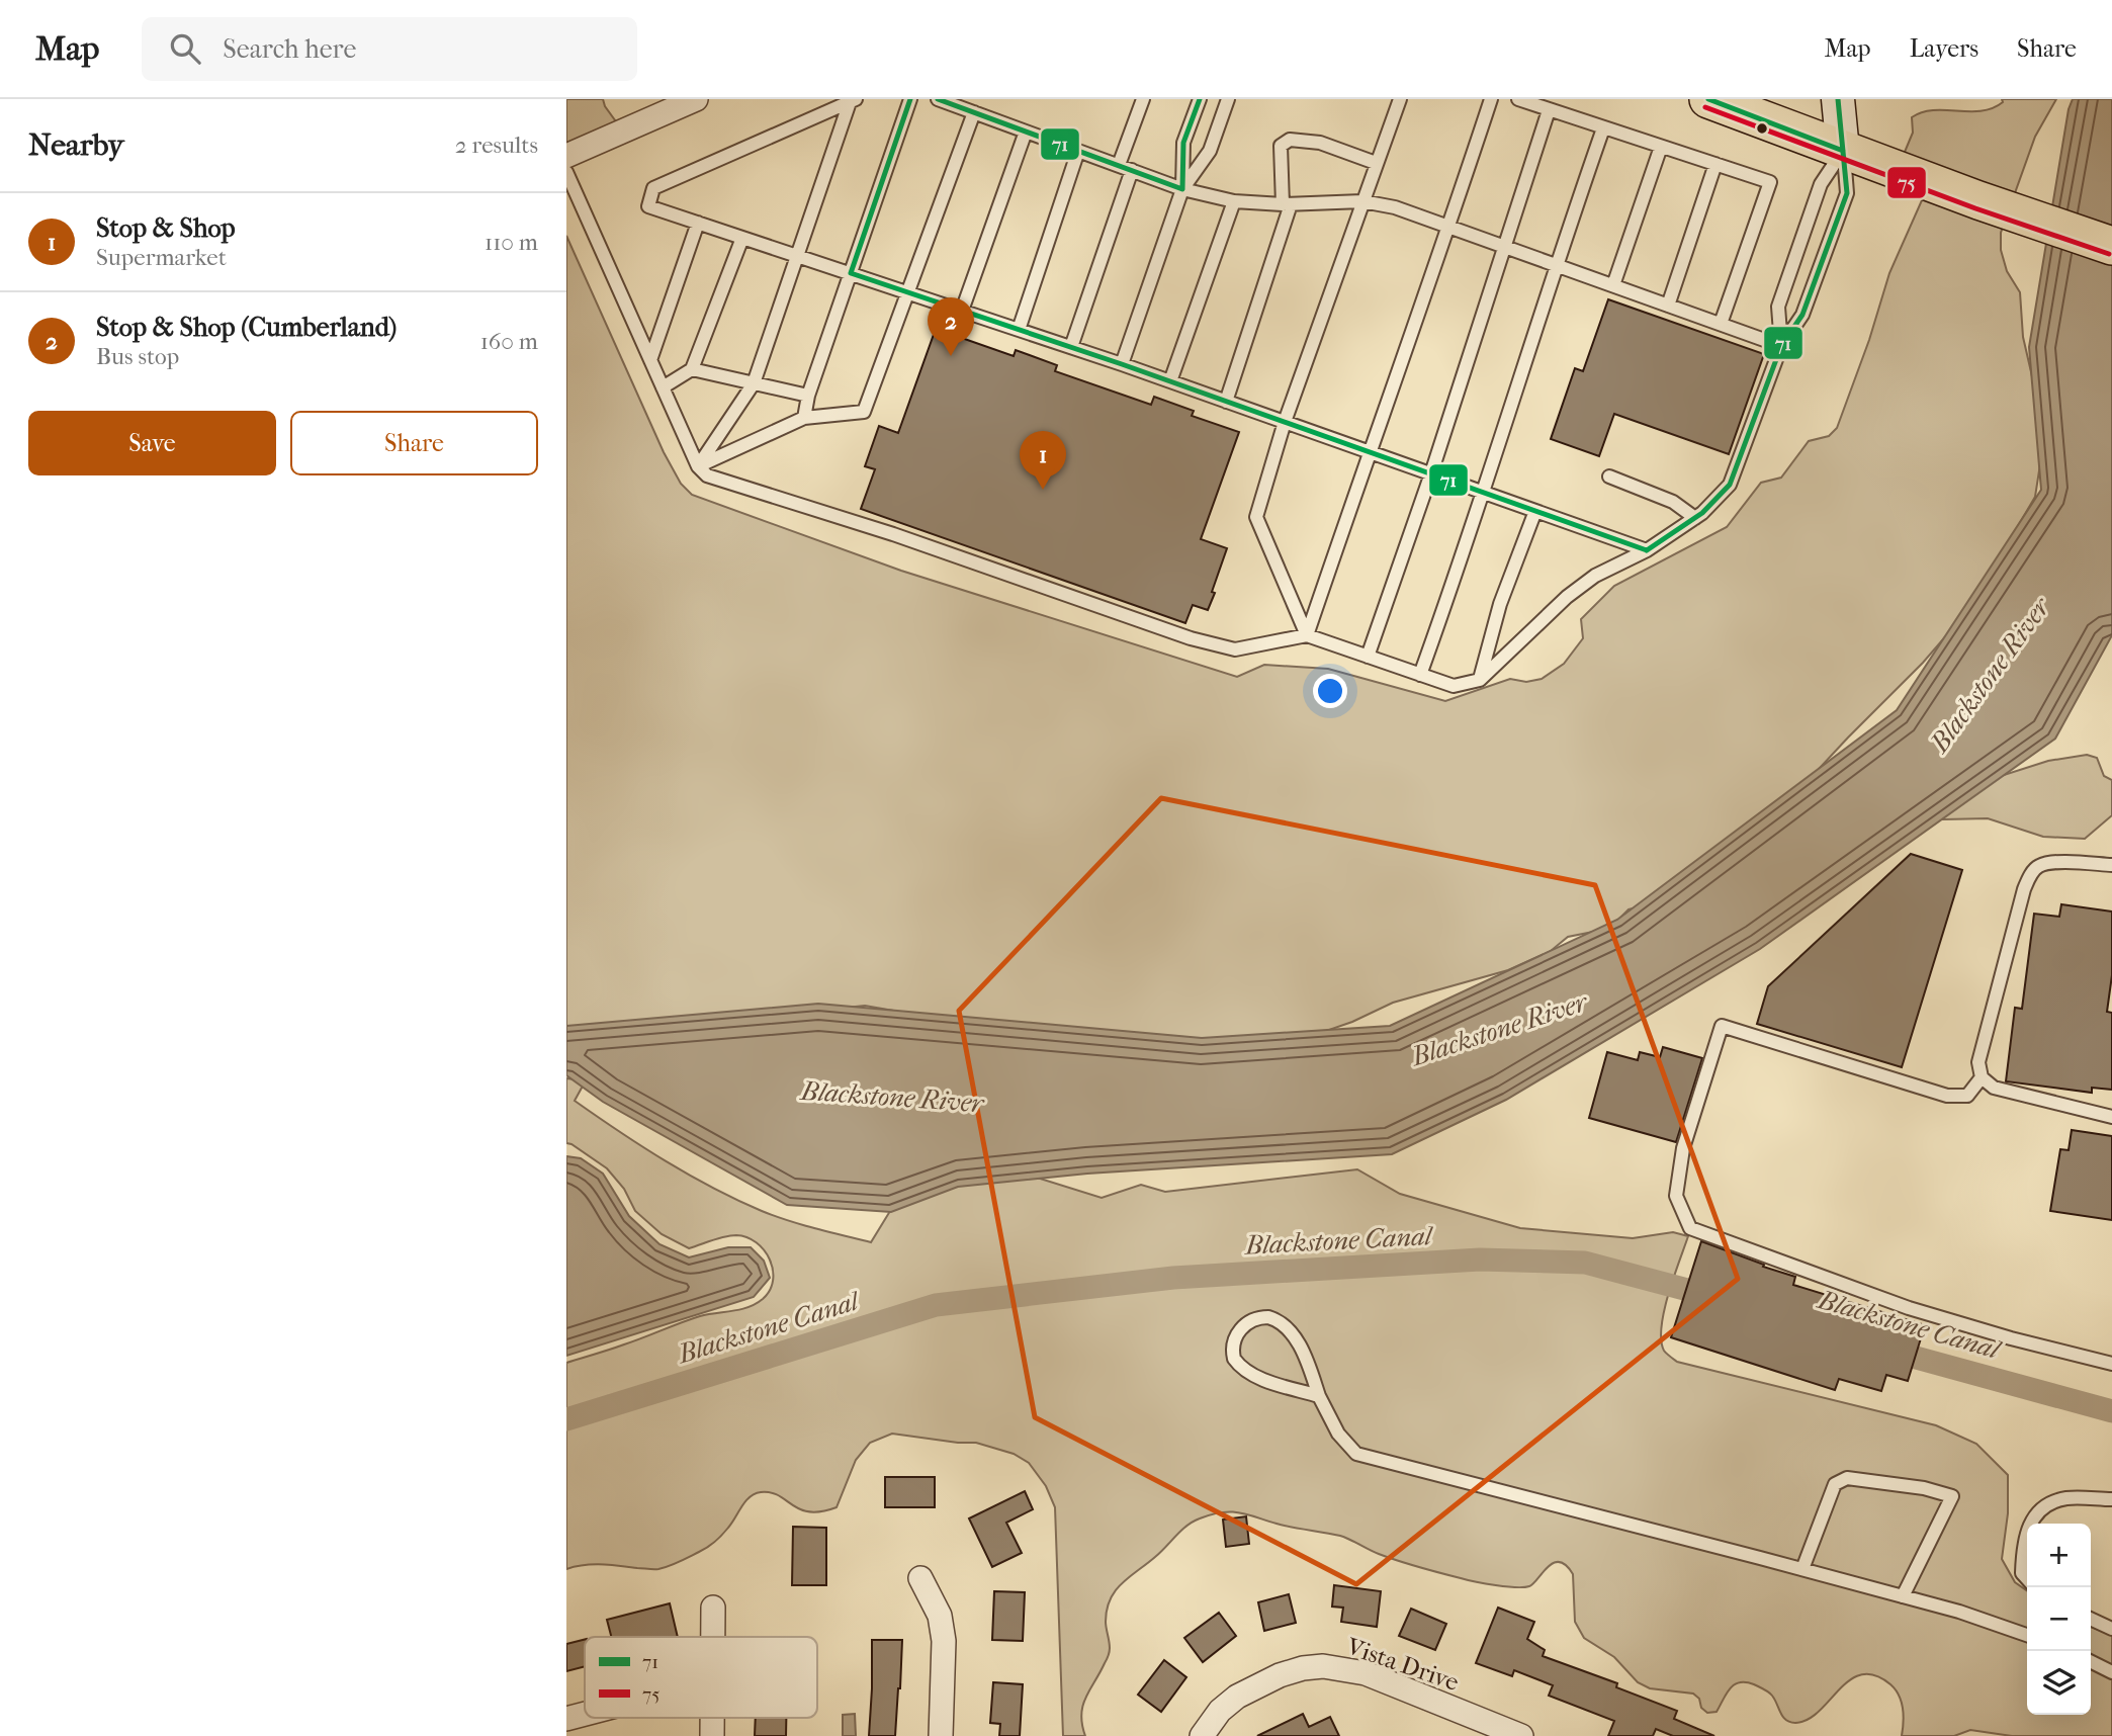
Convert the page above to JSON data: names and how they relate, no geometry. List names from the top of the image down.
{
  "streets": {
    "street": ["Vista Drive"]
  },
  "water": ["Blackstone River", "Blackstone Canal"],
  "lines": ["transit line 71", "transit line 75"],
  "legend": ["71", "75"],
  "page": {
    "header": "Map",
    "search": "Search here",
    "nav": ["Map", "Layers", "Share"],
    "heading": ["Nearby", "2 results"],
    "list": [
      {
        "mark": "1",
        "name": "Stop & Shop",
        "note": "Supermarket",
        "value": "110 m"
      },
      {
        "mark": "2",
        "name": "Stop & Shop (Cumberland)",
        "note": "Bus stop",
        "value": "160 m"
      }
    ],
    "pins": ["2", "1"],
    "buttons": ["Save", "Share"],
    "map_buttons": ["+", "−"]
  }
}
